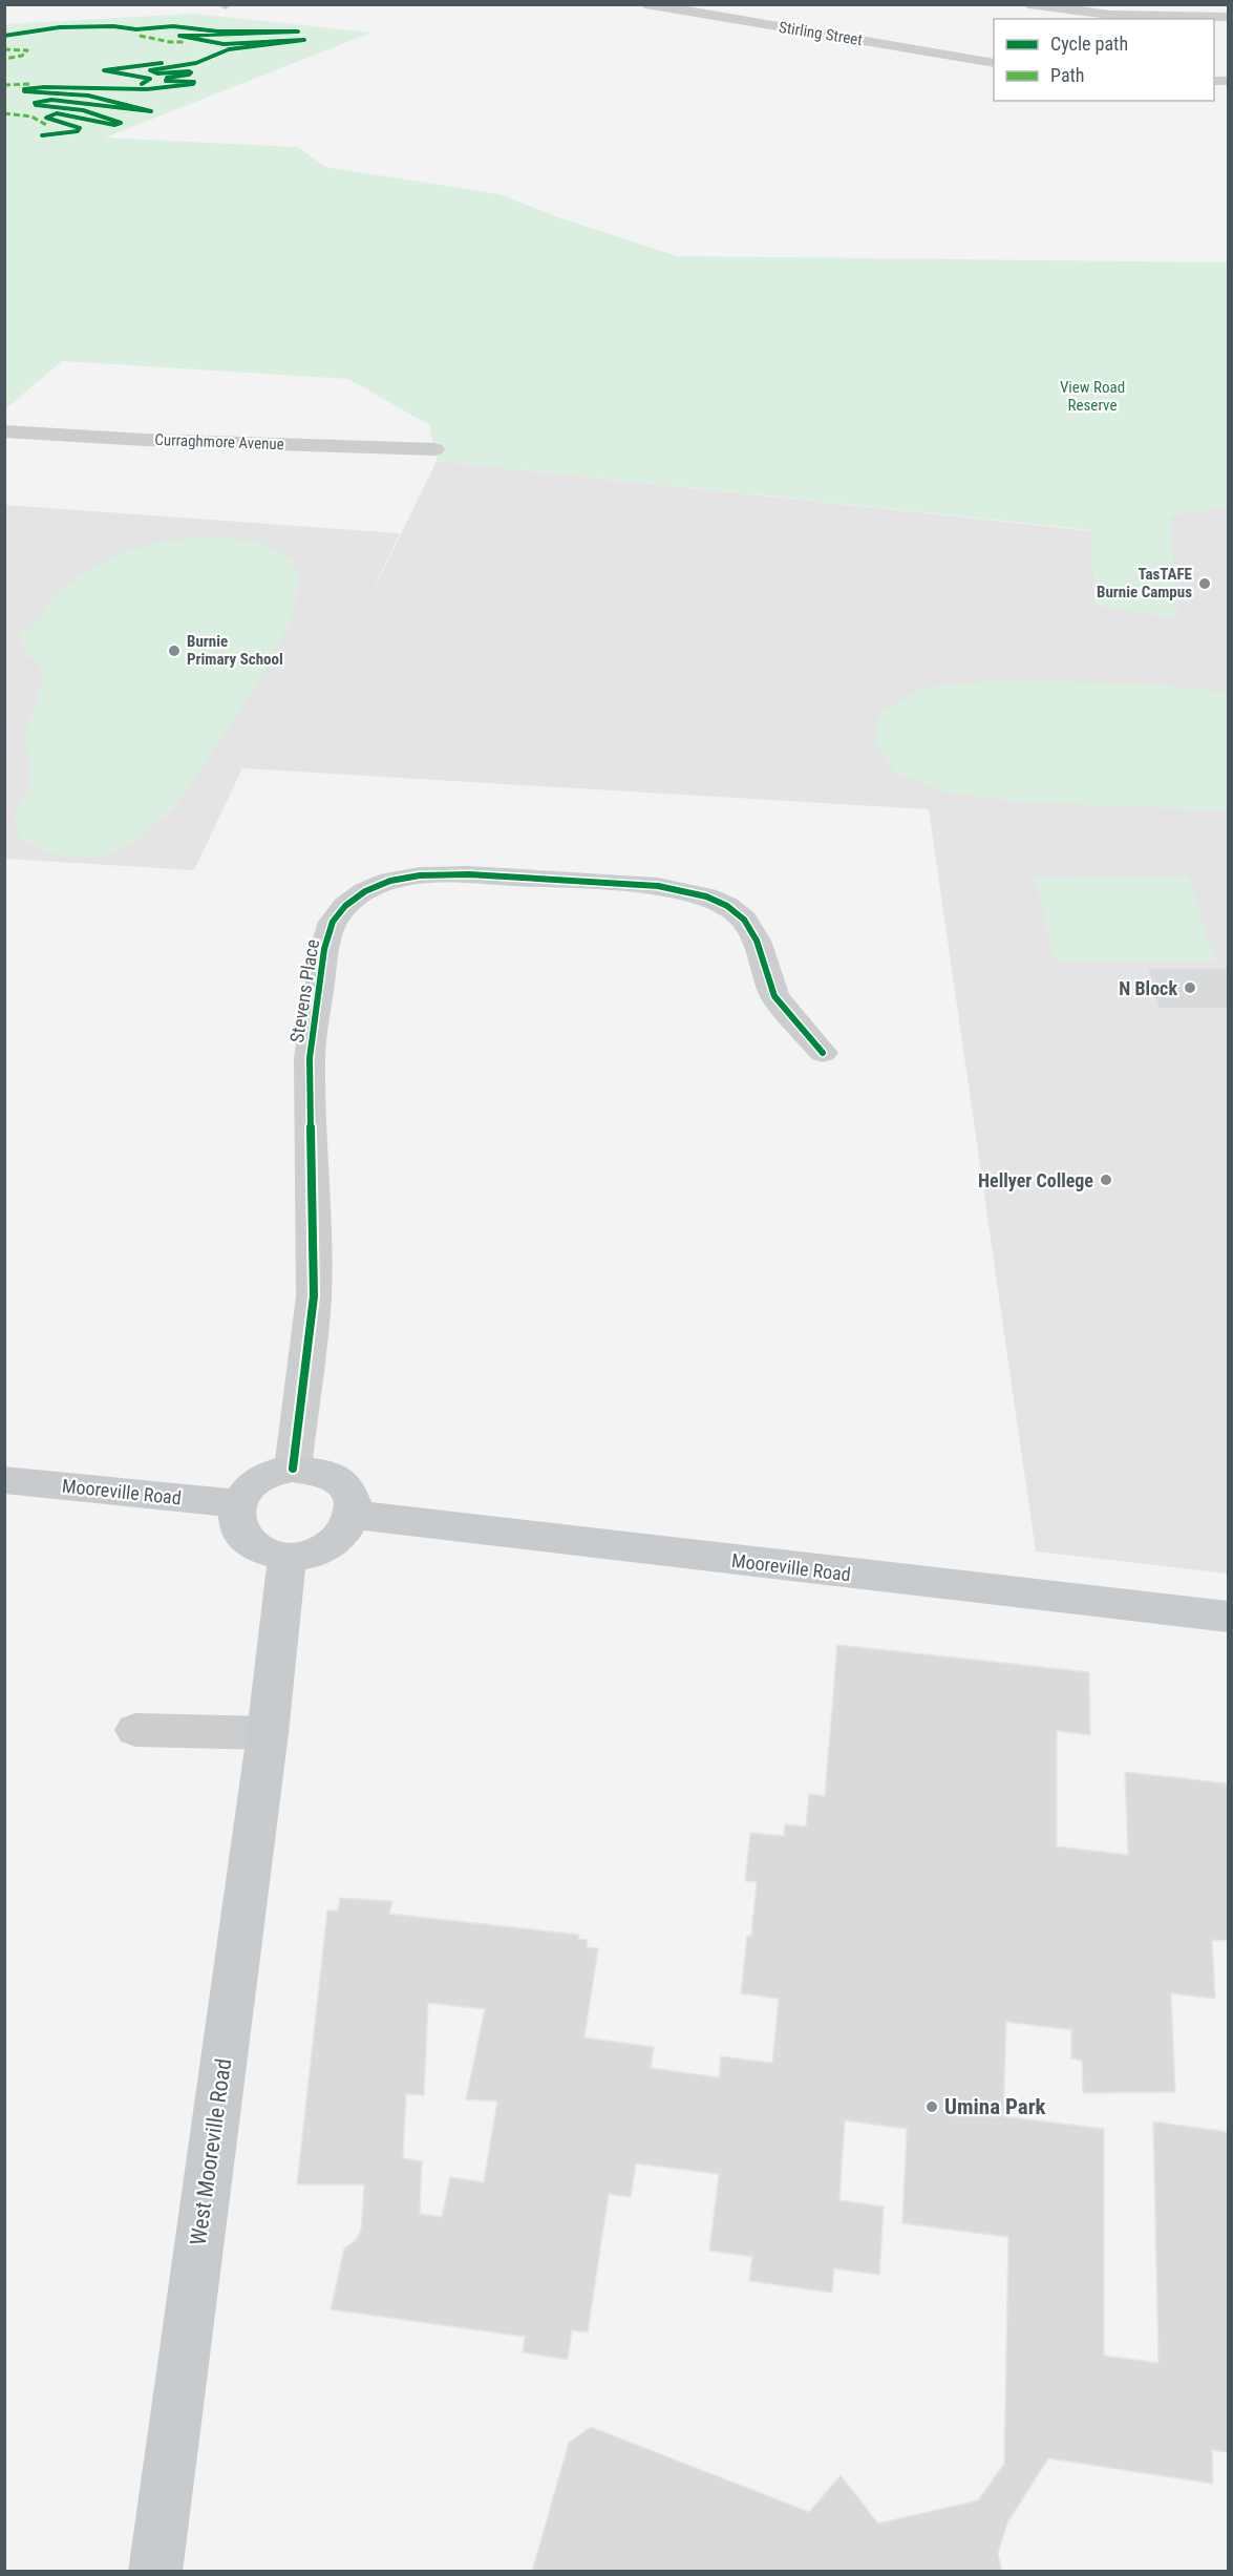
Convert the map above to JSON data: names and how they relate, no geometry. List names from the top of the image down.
{
  "streets": {
    "main road": ["Mooreville Road", "West Mooreville Road"],
    "street": ["Stirling Street", "Curraghmore Avenue", "Stevens Place"]
  },
  "crossings": [
    ["Stevens Place", "Mooreville Road"],
    ["Stevens Place", "West Mooreville Road"],
    ["Mooreville Road", "West Mooreville Road"]
  ],
  "parks": ["View Road Reserve"],
  "places": [
    "TasTAFE Burnie Campus",
    "Burnie Primary School",
    "N Block",
    "Hellyer College",
    "Umina Park"
  ],
  "legend": ["Cycle path", "Path"]
}
